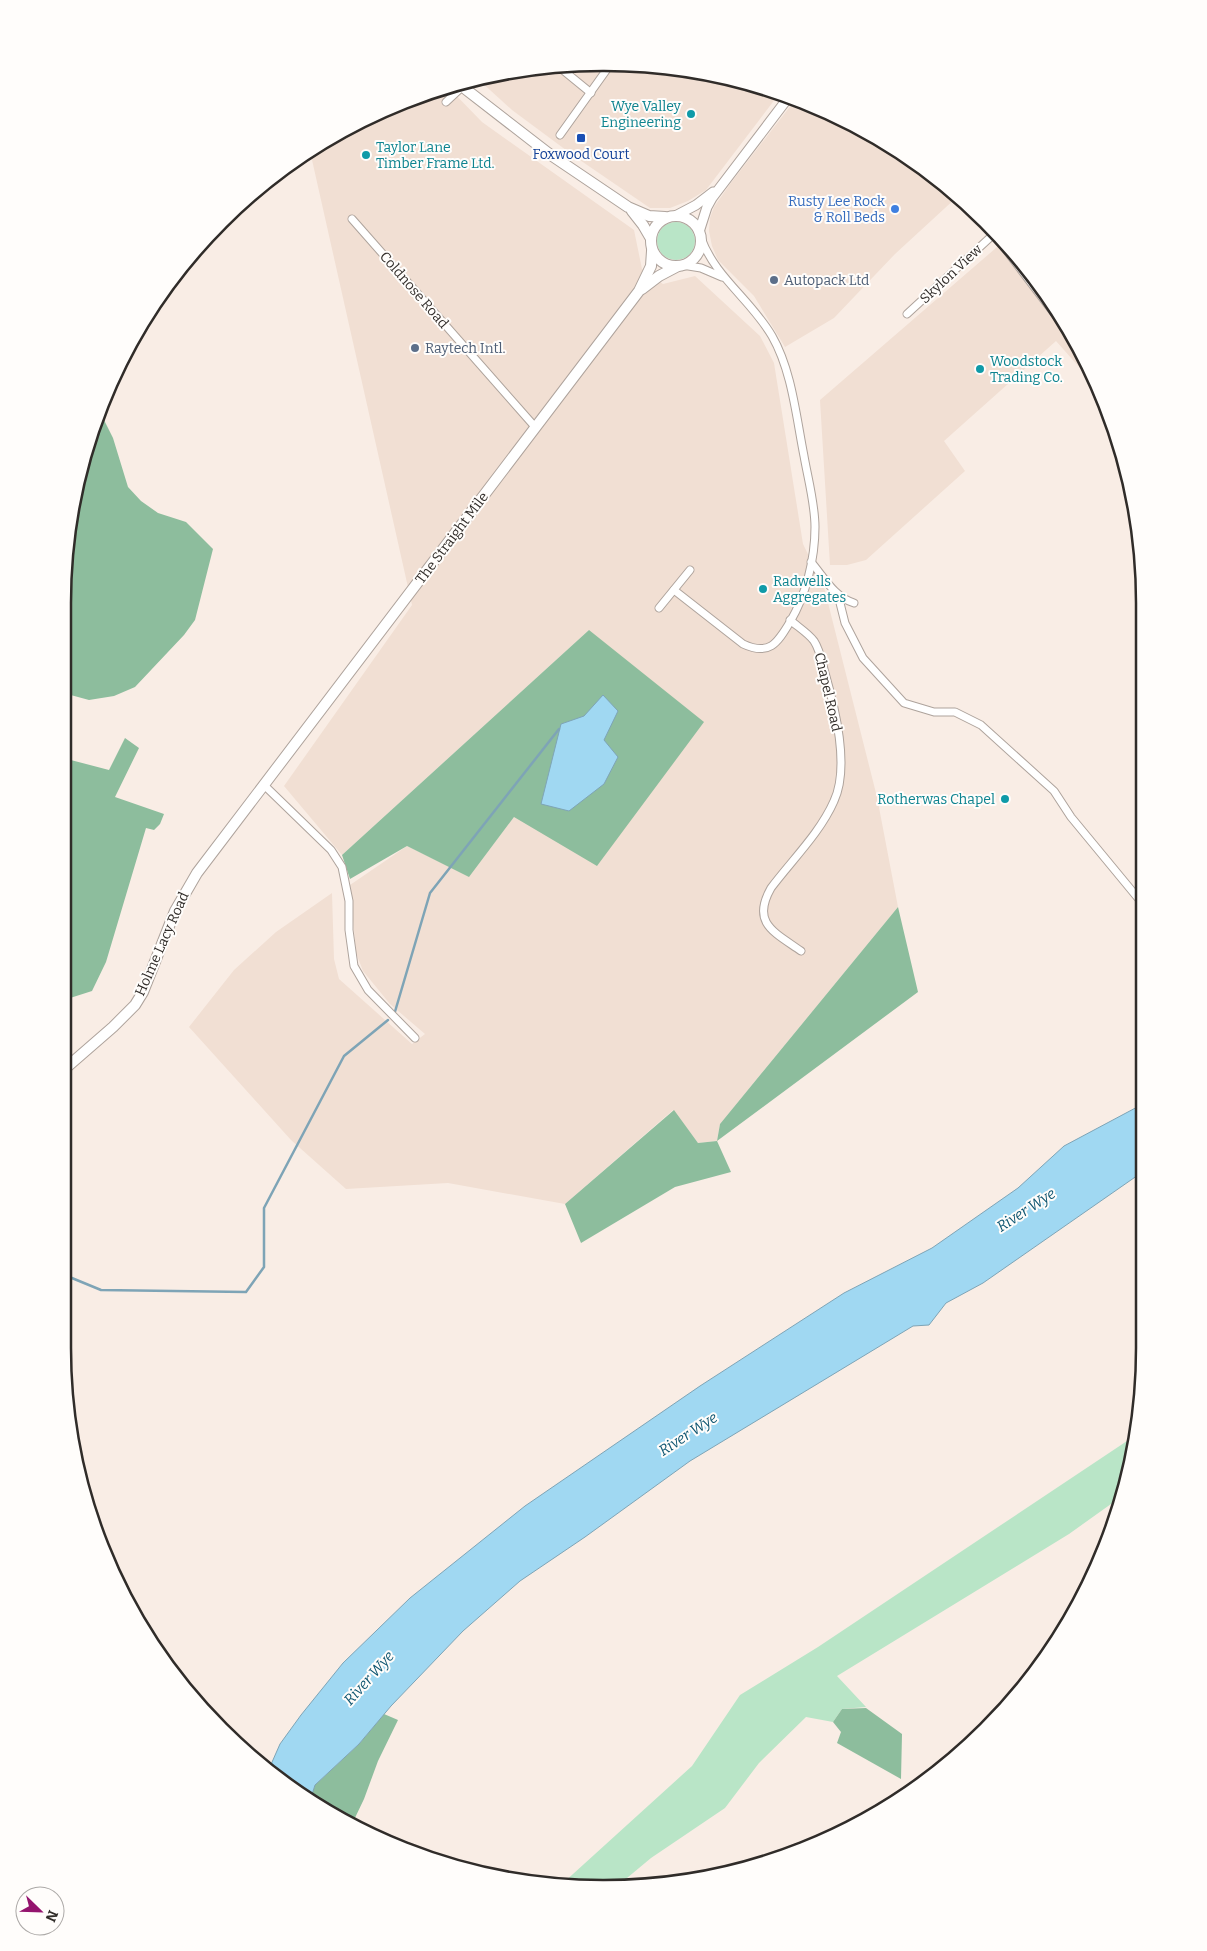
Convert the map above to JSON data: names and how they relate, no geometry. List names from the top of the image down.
{
  "streets": {
    "main road": ["The Straight Mile", "Holme Lacy Road"],
    "street": ["Skylon View", "Coldnose Road", "Chapel Road"]
  },
  "crossings": [
    ["Coldnose Road", "The Straight Mile"],
    ["The Straight Mile", "Holme Lacy Road"]
  ],
  "water": ["River Wye"],
  "places": {
    "other": [
      "Wye Valley Engineering",
      "Taylor Lane Timber Frame Ltd.",
      "Rusty Lee Rock & Roll Beds",
      "Autopack Ltd",
      "Raytech Intl.",
      "Woodstock Trading Co.",
      "Radwells Aggregates",
      "Rotherwas Chapel"
    ],
    "transit": ["Foxwood Court"]
  },
  "north": "bottom right"
}
